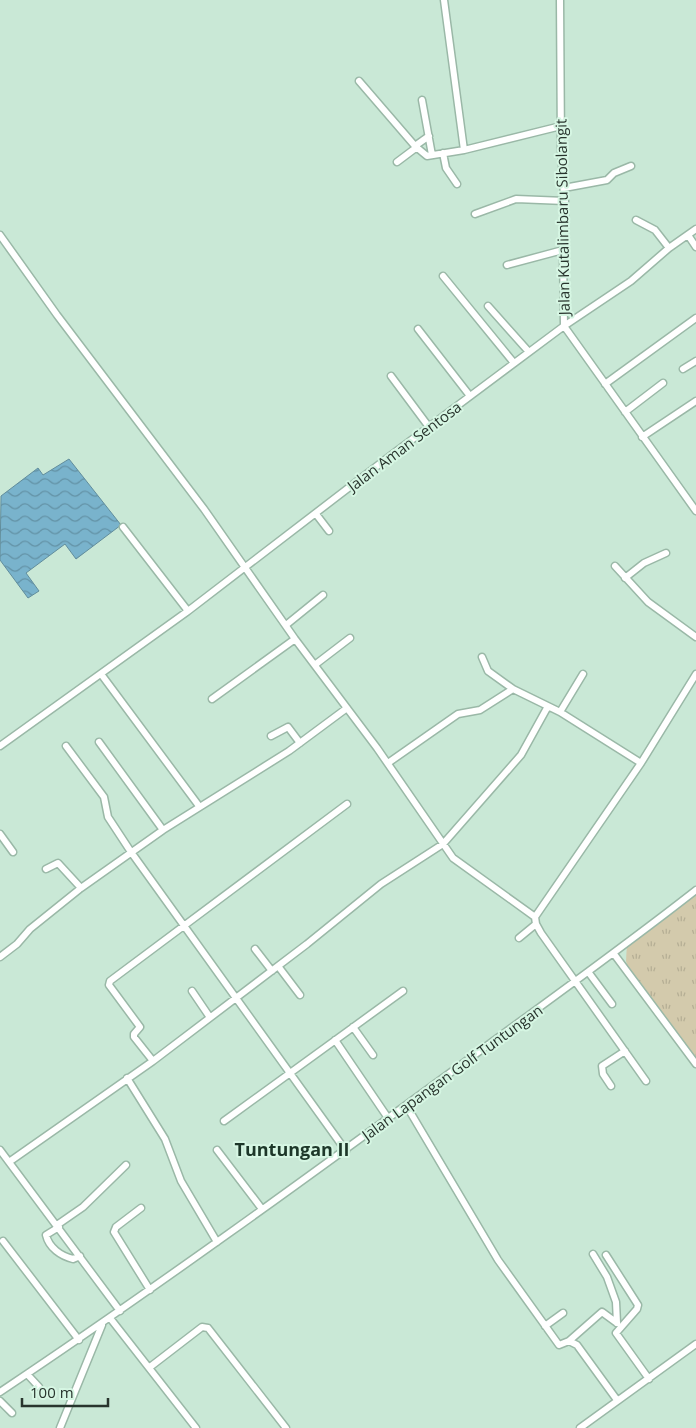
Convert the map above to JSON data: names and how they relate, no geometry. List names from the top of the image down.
{
  "streets": {
    "street": ["Jalan Kutalimbaru Sibolangit", "Jalan Aman Sentosa", "Jalan Lapangan Golf Tuntungan"]
  },
  "crossings": [
    ["Jalan Kutalimbaru Sibolangit", "Jalan Aman Sentosa"]
  ],
  "districts": ["Tuntungan II"],
  "scale_bar": "100 m"
}
